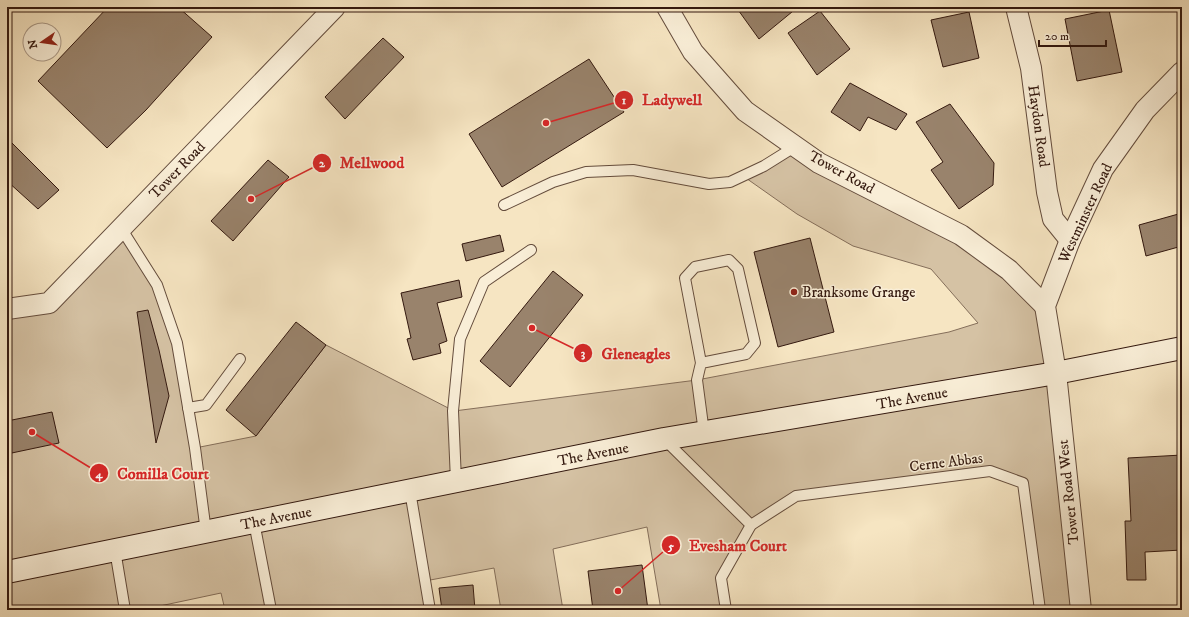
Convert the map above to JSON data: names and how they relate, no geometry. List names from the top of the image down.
{
  "streets": {
    "main road": ["The Avenue"],
    "street": [
      "Haydon Road",
      "Tower Road",
      "Westminster Road",
      "Tower Road West"
    ],
    "lane": ["Cerne Abbas"]
  },
  "crossings": [
    ["Haydon Road", "Westminster Road"],
    ["Tower Road", "Westminster Road"],
    ["The Avenue", "Tower Road West"]
  ],
  "places": [
    "Ladywell",
    "Mellwood",
    "Branksome Grange",
    "Gleneagles",
    "Comilla Court",
    "Evesham Court"
  ],
  "scale_bar": "20 m",
  "north": "left"
}
